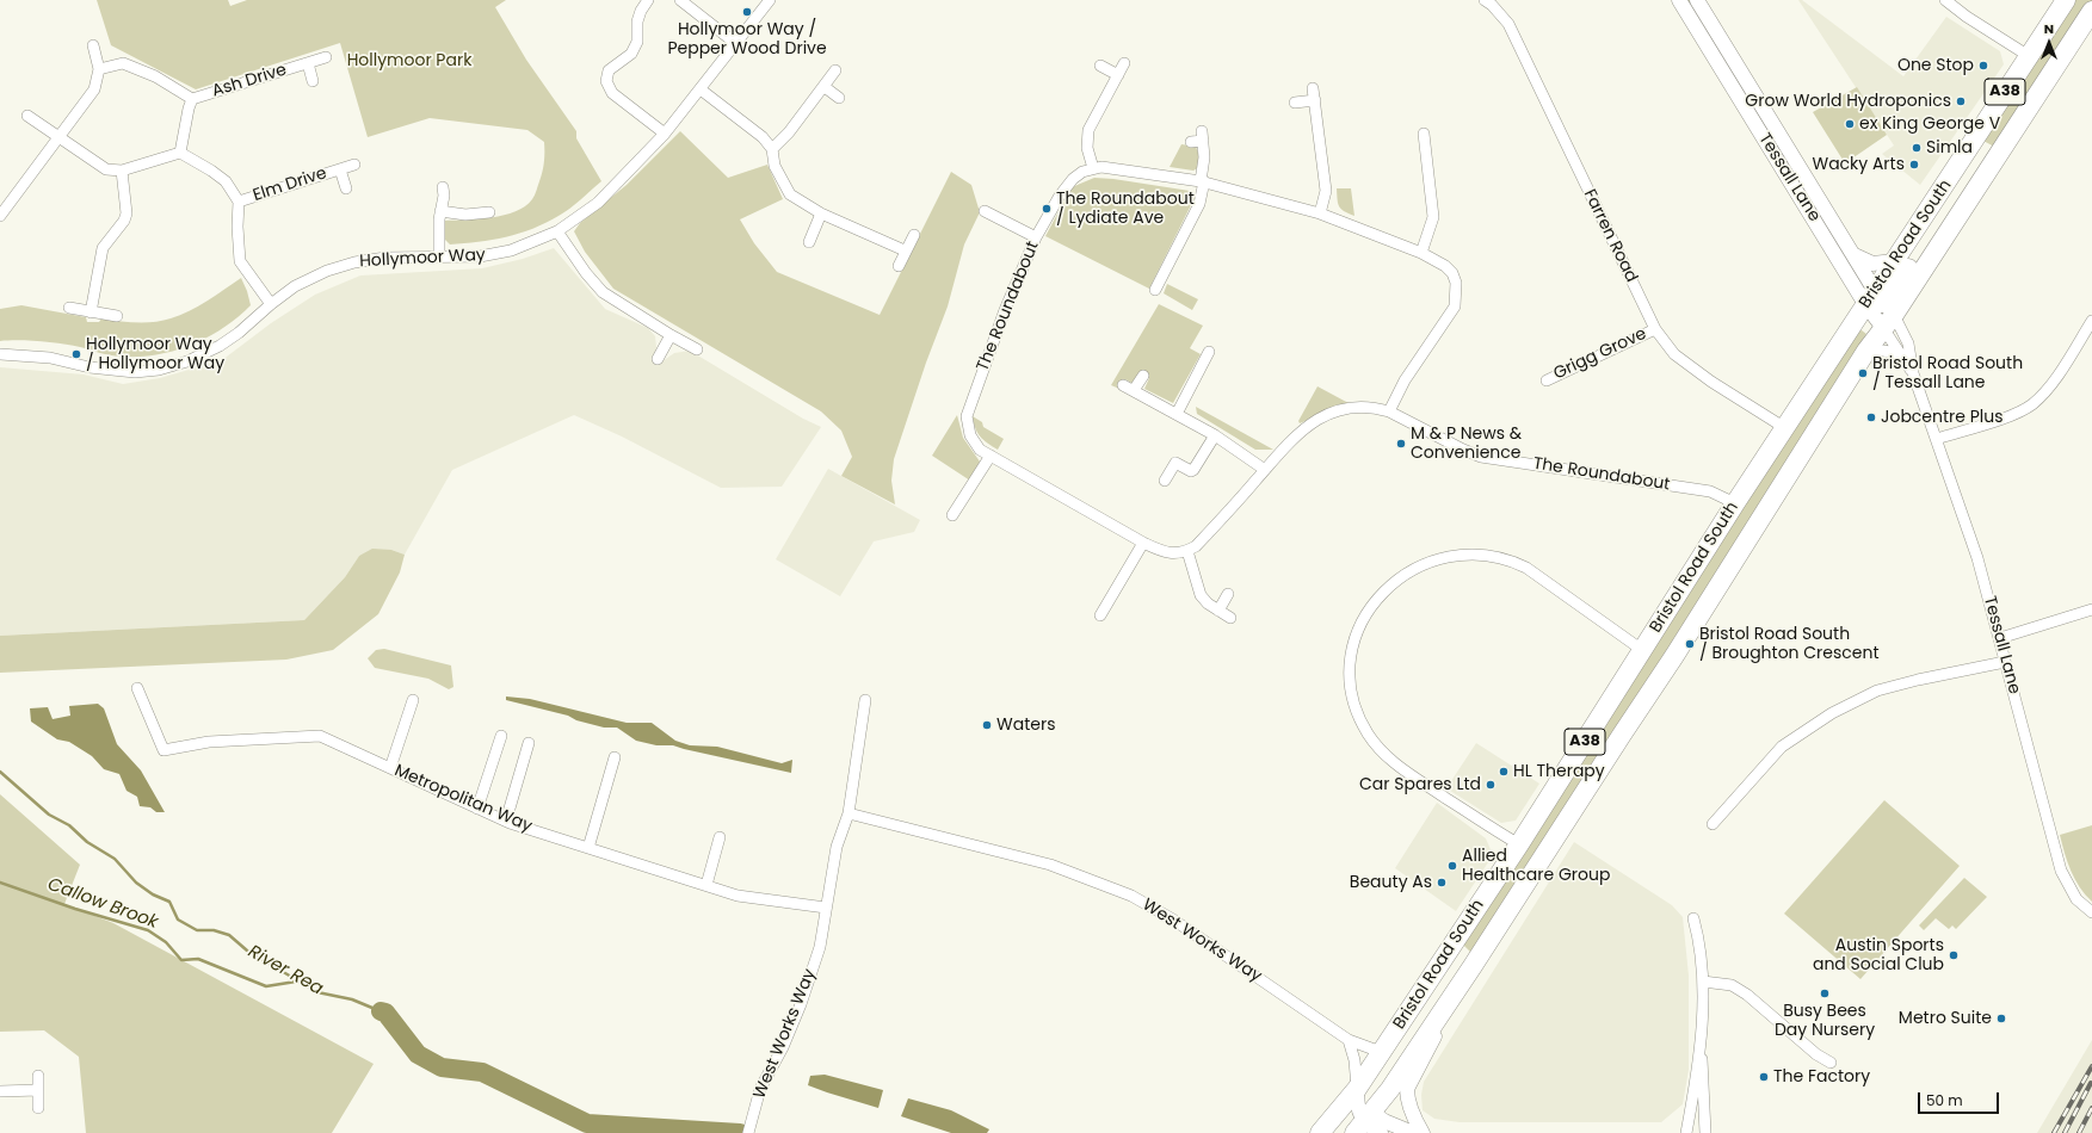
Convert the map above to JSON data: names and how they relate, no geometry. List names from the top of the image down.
{
  "streets": {
    "highway": ["A38", "Bristol Road South"],
    "street": [
      "Ash Drive",
      "Tessall Lane",
      "Elm Drive",
      "Farren Road",
      "Hollymoor Way",
      "The Roundabout",
      "Grigg Grove",
      "Metropolitan Way",
      "West Works Way"
    ]
  },
  "crossings": [
    ["Tessall Lane", "Bristol Road South"],
    ["Farren Road", "Bristol Road South"],
    ["Farren Road", "Grigg Grove"],
    ["Bristol Road South", "The Roundabout"],
    ["Bristol Road South", "West Works Way"],
    ["Metropolitan Way", "West Works Way"]
  ],
  "water": ["Callow Brook", "River Rea"],
  "parks": ["Hollymoor Park"],
  "places": [
    "Hollymoor Way / Pepper Wood Drive",
    "One Stop",
    "Grow World Hydroponics",
    "ex King George V",
    "Simla",
    "Wacky Arts",
    "The Roundabout / Lydiate Ave",
    "Hollymoor Way / Hollymoor Way",
    "Bristol Road South / Tessall Lane",
    "Jobcentre Plus",
    "M & P News & Convenience",
    "Bristol Road South / Broughton Crescent",
    "Waters",
    "HL Therapy",
    "Car Spares Ltd",
    "Allied Healthcare Group",
    "Beauty As",
    "Austin Sports and Social Club",
    "Busy Bees Day Nursery",
    "Metro Suite",
    "The Factory"
  ],
  "scale_bar": "50 m",
  "north": "top"
}
